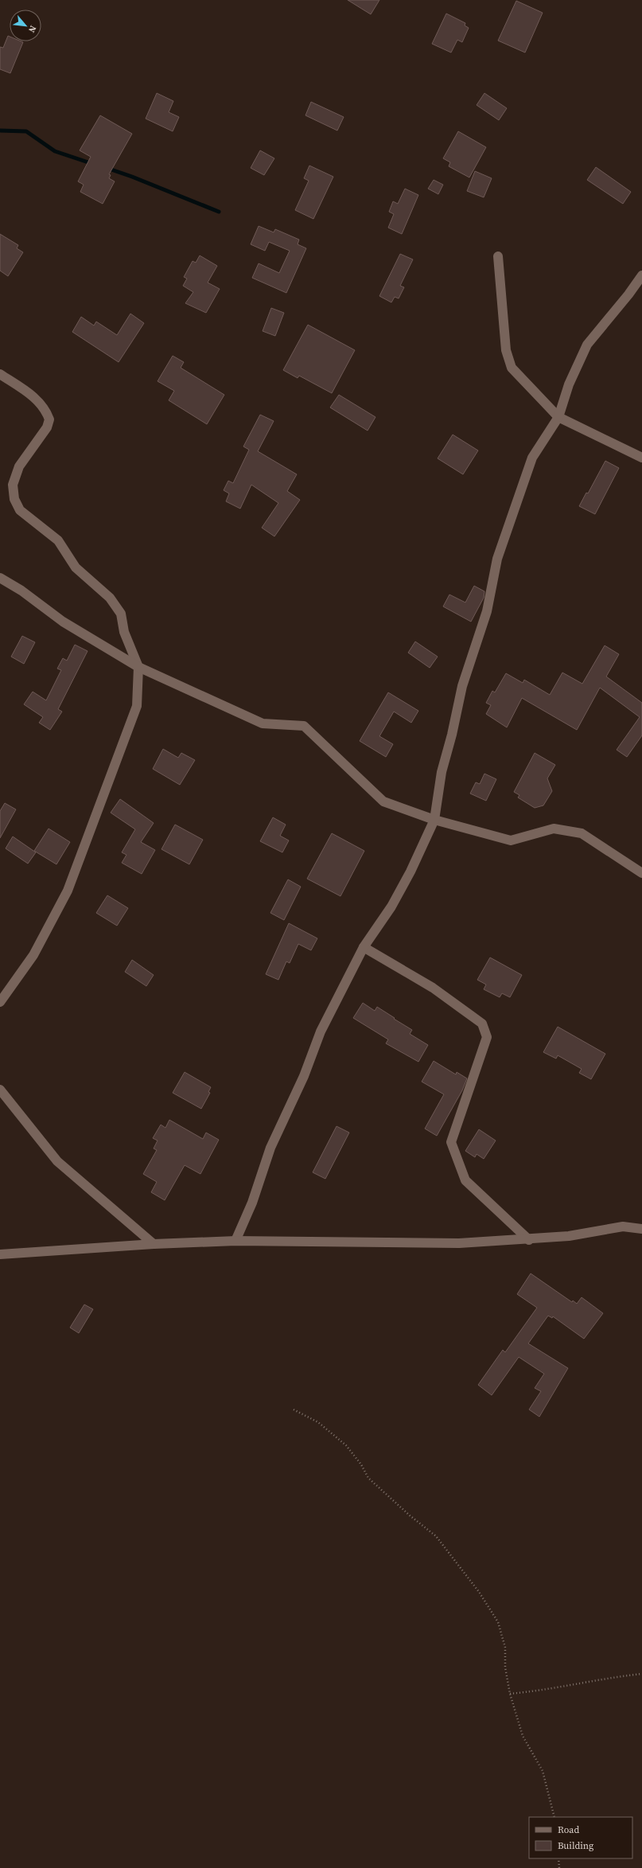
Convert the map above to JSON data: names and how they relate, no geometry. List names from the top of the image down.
{
  "legend": ["Road", "Building"],
  "north": "bottom right"
}
